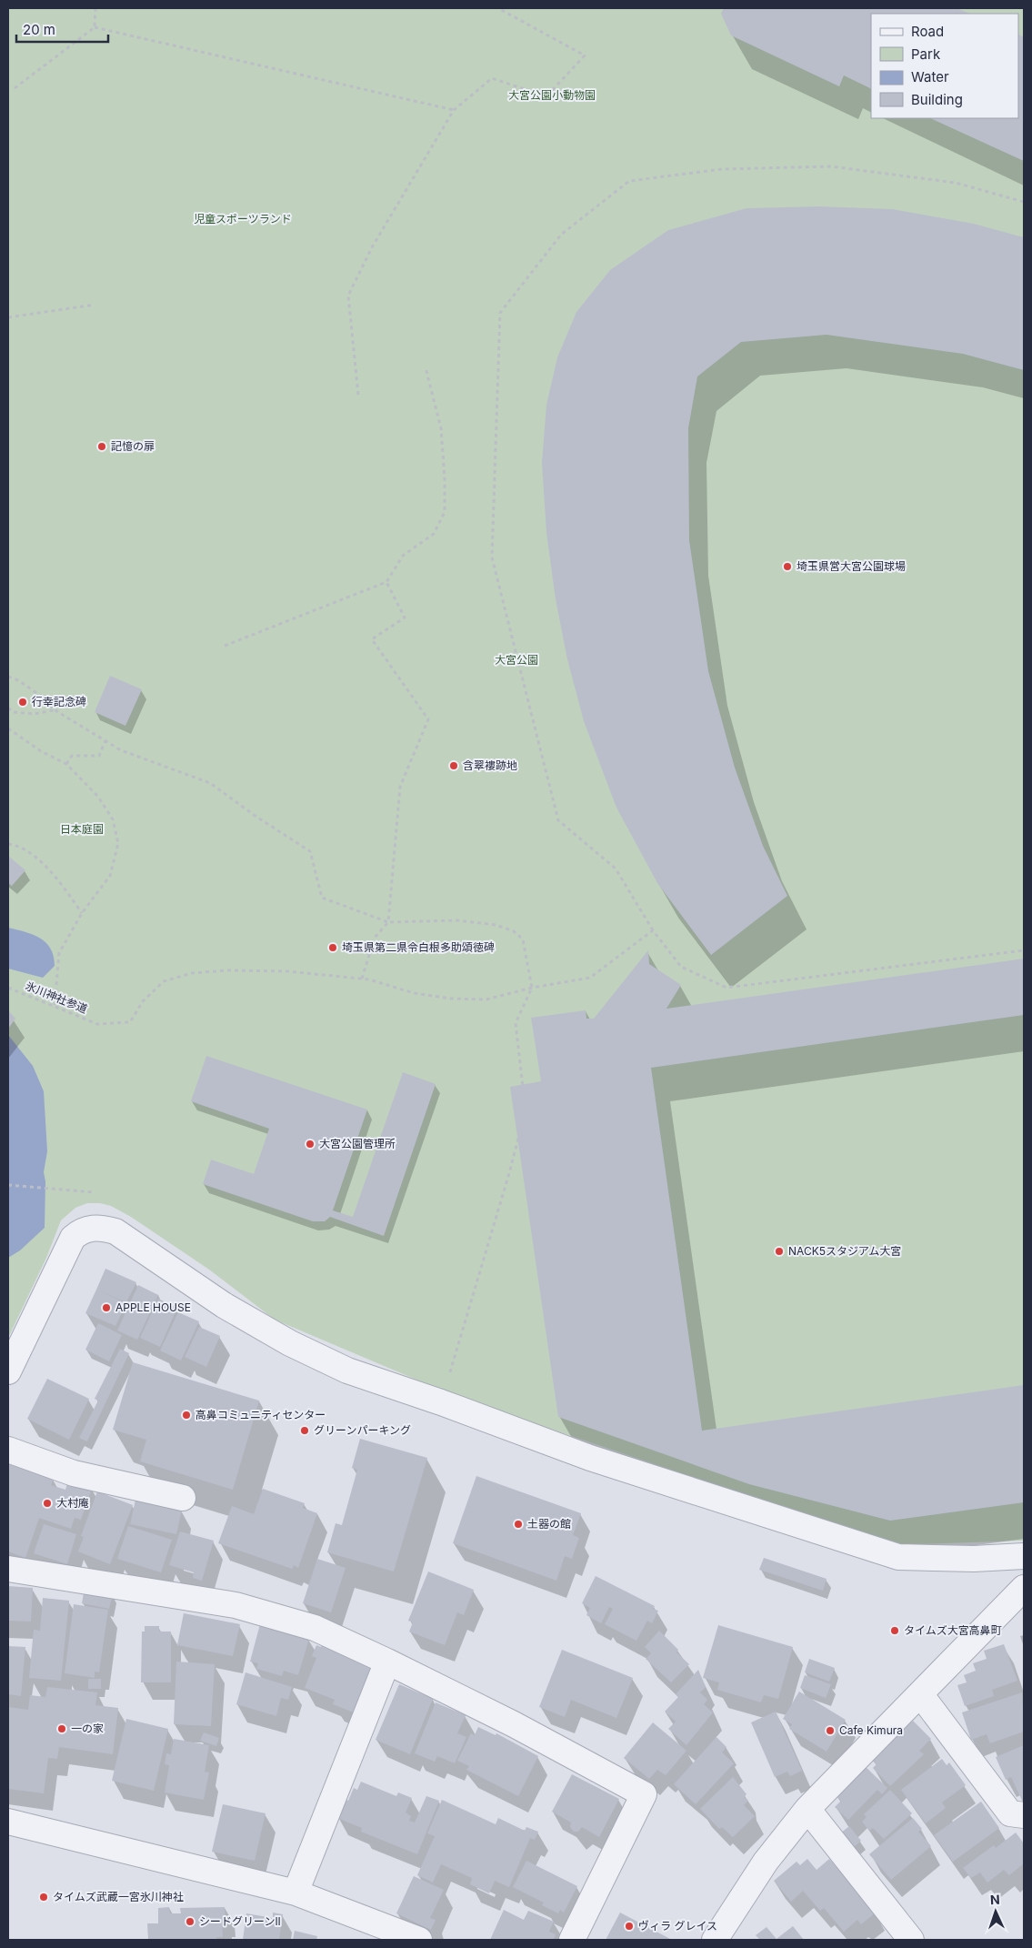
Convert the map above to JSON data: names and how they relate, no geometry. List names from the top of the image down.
{
  "streets": {
    "path": ["氷川神社参道"]
  },
  "parks": [
    "大宮公園小動物園",
    "児童スポーツランド",
    "大宮公園",
    "日本庭園"
  ],
  "places": [
    "記憶の扉",
    "埼玉県営大宮公園球場",
    "行幸記念碑",
    "含翠褸跡地",
    "埼玉県第二県令白根多助頌徳碑",
    "大宮公園管理所",
    "NACK5スタジアム大宮",
    "APPLE HOUSE",
    "高鼻コミュニティセンター",
    "グリーンパーキング",
    "大村庵",
    "土器の館",
    "タイムズ大宮高鼻町",
    "一の家",
    "Cafe Kimura",
    "タイムズ武蔵一宮氷川神社",
    "シードグリーンII",
    "ヴィラ グレイス"
  ],
  "legend": [
    "Road",
    "Park",
    "Water",
    "Building"
  ],
  "scale_bar": "20 m",
  "north": "top"
}
